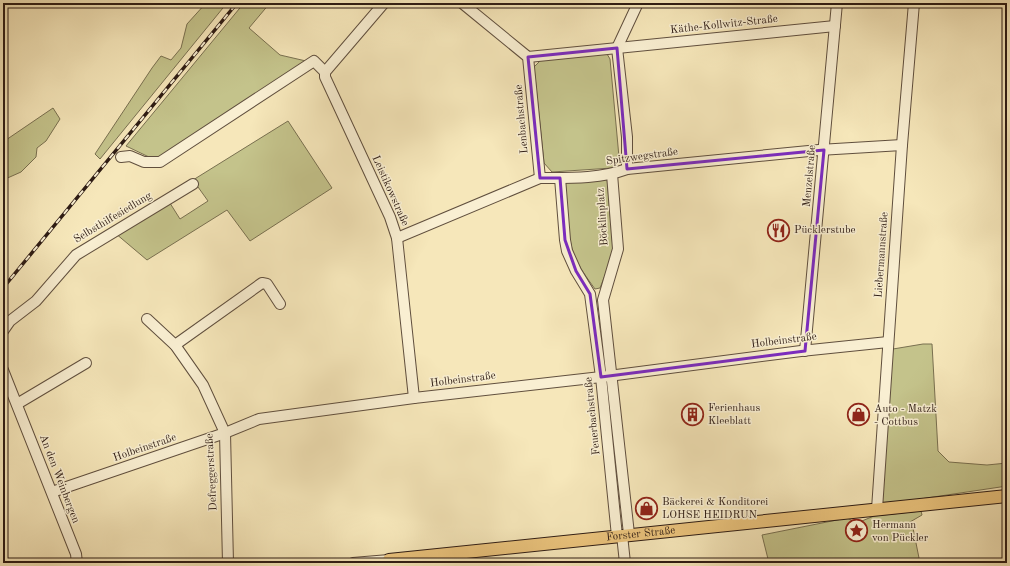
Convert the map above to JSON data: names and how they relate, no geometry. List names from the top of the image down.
{
  "streets": {
    "main road": ["Forster Straße"],
    "street": [
      "Käthe-Kollwitz-Straße",
      "Lenbachstraße",
      "Spitzwegstraße",
      "Menzelstraße",
      "Leistikowstraße",
      "Böcklinplatz",
      "Selbsthilfesiedlung",
      "Liebermannstraße",
      "Holbeinstraße",
      "Feuerbachstraße",
      "Defreggerstraße",
      "An den Weinbergen"
    ]
  },
  "crossings": [
    ["Käthe-Kollwitz-Straße", "Menzelstraße"],
    ["Lenbachstraße", "Spitzwegstraße"],
    ["Spitzwegstraße", "Menzelstraße"],
    ["Spitzwegstraße", "Leistikowstraße"],
    ["Spitzwegstraße", "Böcklinplatz"],
    ["Spitzwegstraße", "Liebermannstraße"],
    ["Spitzwegstraße", "Feuerbachstraße"],
    ["Menzelstraße", "Holbeinstraße"],
    ["Leistikowstraße", "Holbeinstraße"],
    ["Böcklinplatz", "Holbeinstraße"],
    ["Böcklinplatz", "Feuerbachstraße"],
    ["Liebermannstraße", "Holbeinstraße"],
    ["Liebermannstraße", "Forster Straße"],
    ["Holbeinstraße", "Feuerbachstraße"],
    ["Holbeinstraße", "Defreggerstraße"],
    ["Holbeinstraße", "An den Weinbergen"],
    ["Feuerbachstraße", "Forster Straße"]
  ],
  "places": {
    "restaurant": ["Pücklerstube"],
    "building": ["Ferienhaus Kleeblatt"],
    "shop": ["Auto - Matzk - Cottbus", "Bäckerei & Konditorei LOHSE HEIDRUN"],
    "place": ["Hermann von Pückler"]
  }
}
